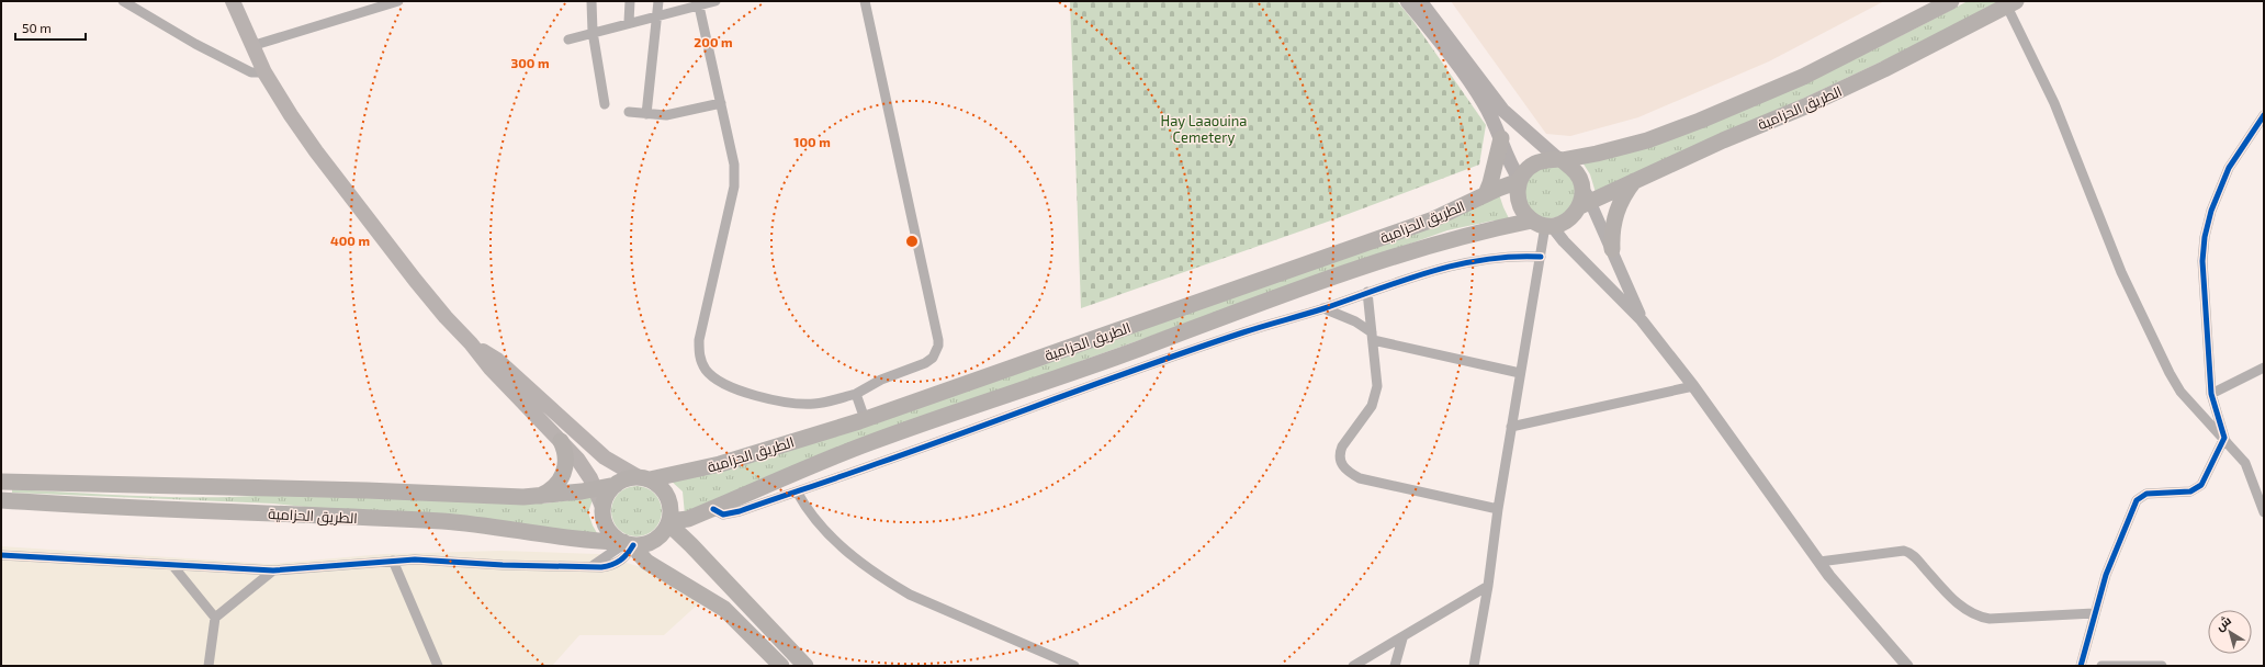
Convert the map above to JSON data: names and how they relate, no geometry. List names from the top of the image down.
{
  "streets": {
    "highway": ["الطريق الحزامية"]
  },
  "parks": ["Hay Laaouina Cemetery"],
  "scale_bar": "50 m",
  "north": "top left",
  "rings": [
    "200 m",
    "300 m",
    "100 m",
    "400 m"
  ]
}
